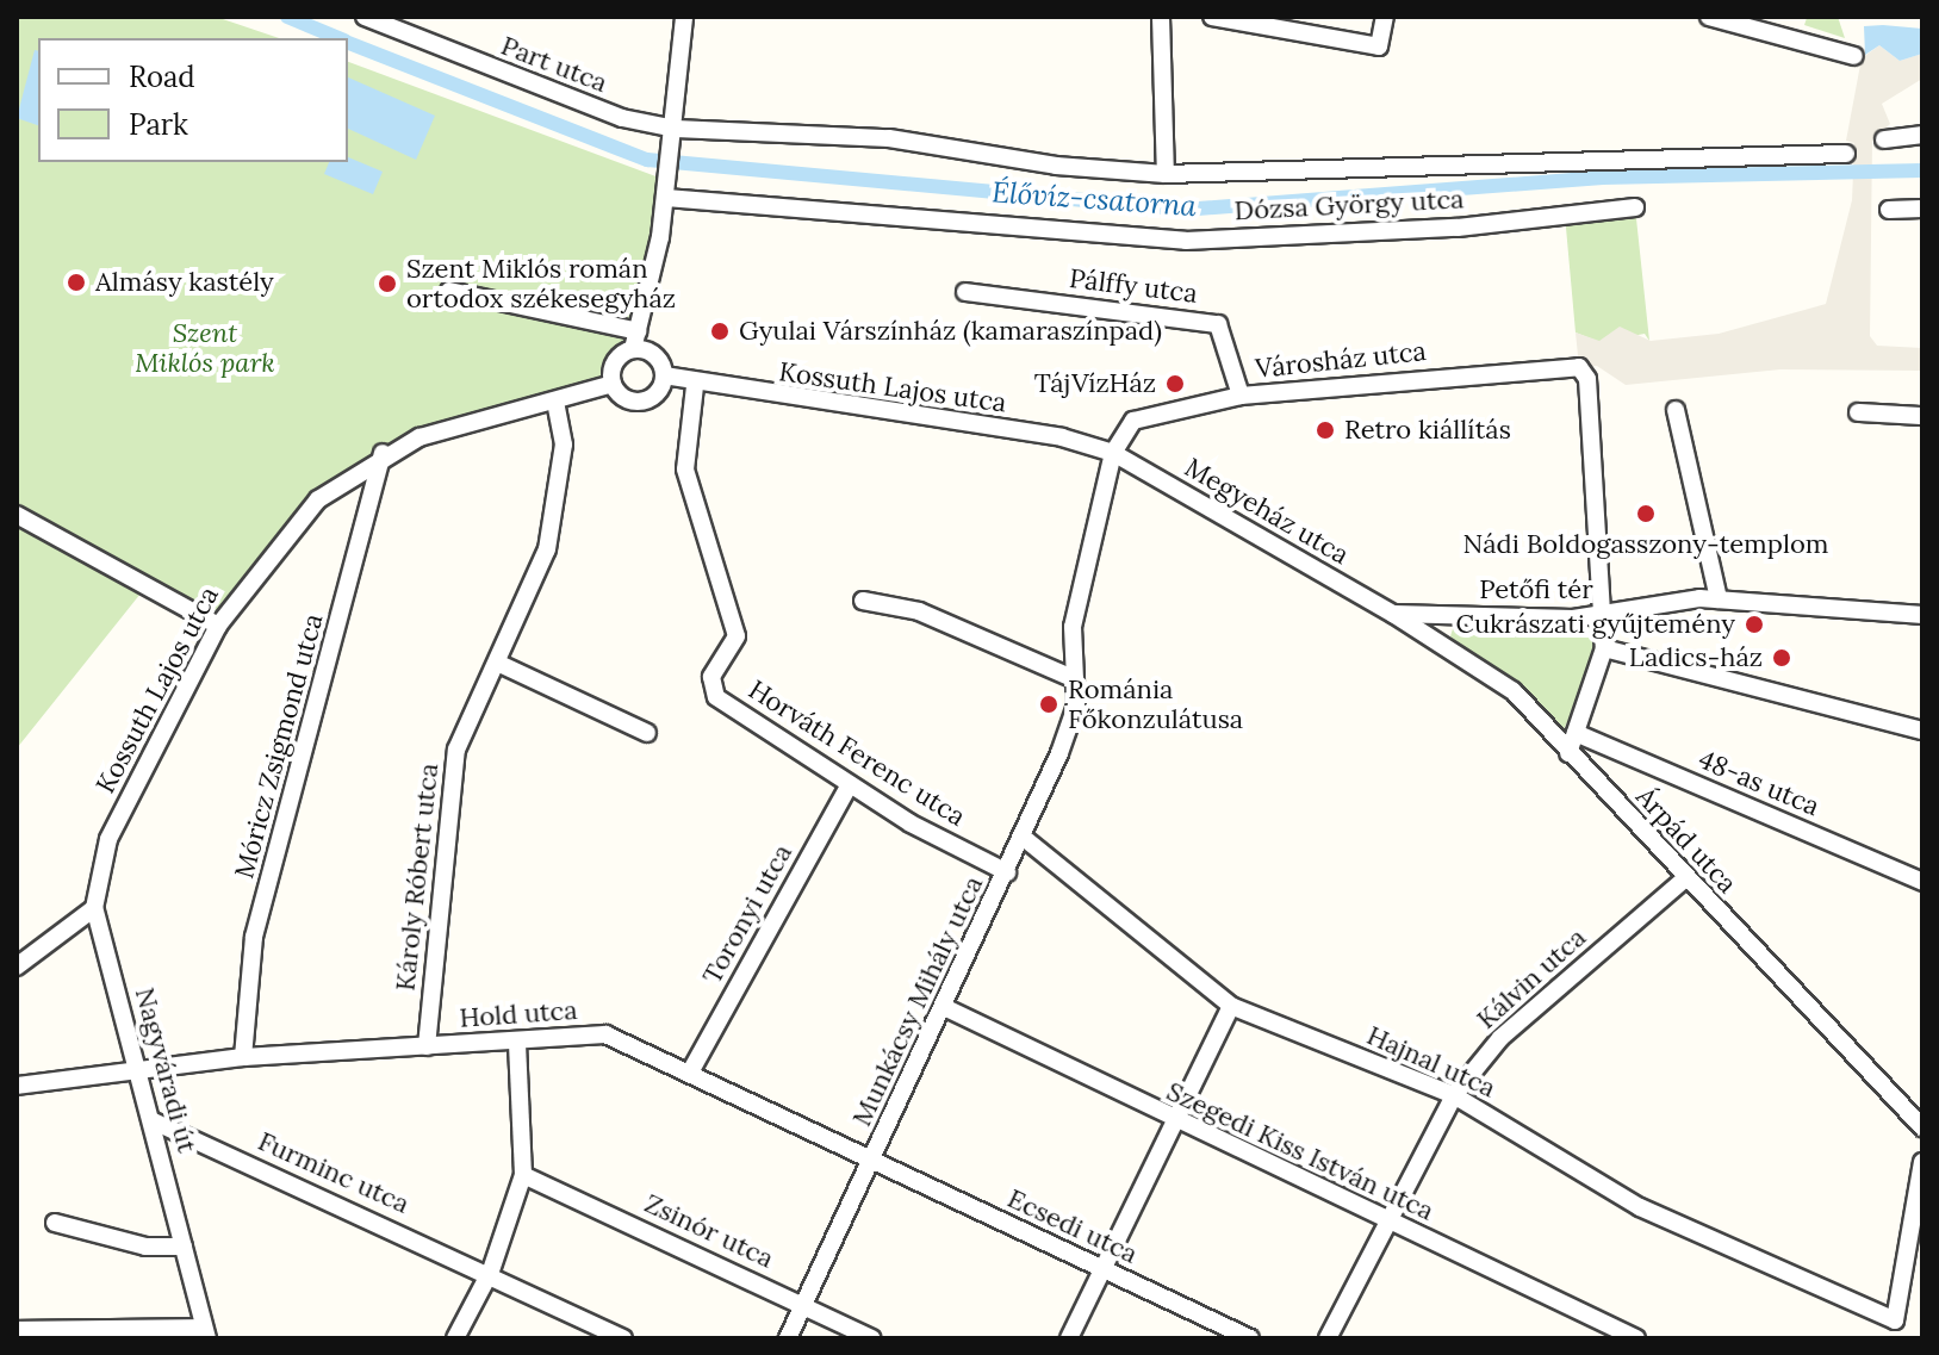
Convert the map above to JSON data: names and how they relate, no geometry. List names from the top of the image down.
{
  "streets": {
    "street": [
      "Part utca",
      "Dózsa György utca",
      "Pálffy utca",
      "Városház utca",
      "Kossuth Lajos utca",
      "Megyeház utca",
      "Petőfi tér",
      "Móricz Zsigmond utca",
      "Horváth Ferenc utca",
      "48-as utca",
      "Árpád utca",
      "Károly Róbert utca",
      "Toronyi utca",
      "Kálvin utca",
      "Munkácsy Mihály utca",
      "Hold utca",
      "Hajnal utca",
      "Nagyváradi út",
      "Szegedi Kiss István utca",
      "Furminc utca",
      "Ecsedi utca",
      "Zsinór utca"
    ]
  },
  "crossings": [
    ["Part utca", "Dózsa György utca"],
    ["Pálffy utca", "Városház utca"],
    ["Városház utca", "Kossuth Lajos utca"],
    ["Városház utca", "Megyeház utca"],
    ["Városház utca", "Petőfi tér"],
    ["Városház utca", "Munkácsy Mihály utca"],
    ["Kossuth Lajos utca", "Megyeház utca"],
    ["Kossuth Lajos utca", "Móricz Zsigmond utca"],
    ["Kossuth Lajos utca", "Horváth Ferenc utca"],
    ["Kossuth Lajos utca", "Károly Róbert utca"],
    ["Kossuth Lajos utca", "Munkácsy Mihály utca"],
    ["Kossuth Lajos utca", "Nagyváradi út"],
    ["Megyeház utca", "Petőfi tér"],
    ["Megyeház utca", "Árpád utca"],
    ["Megyeház utca", "Munkácsy Mihály utca"],
    ["Petőfi tér", "48-as utca"],
    ["Petőfi tér", "Árpád utca"],
    ["Móricz Zsigmond utca", "Hold utca"],
    ["Horváth Ferenc utca", "Toronyi utca"],
    ["Horváth Ferenc utca", "Munkácsy Mihály utca"],
    ["Árpád utca", "Kálvin utca"],
    ["Károly Róbert utca", "Hold utca"],
    ["Toronyi utca", "Hold utca"],
    ["Kálvin utca", "Hajnal utca"],
    ["Kálvin utca", "Szegedi Kiss István utca"],
    ["Munkácsy Mihály utca", "Hold utca"],
    ["Munkácsy Mihály utca", "Hajnal utca"],
    ["Munkácsy Mihály utca", "Szegedi Kiss István utca"],
    ["Munkácsy Mihály utca", "Ecsedi utca"],
    ["Munkácsy Mihály utca", "Zsinór utca"],
    ["Hold utca", "Nagyváradi út"],
    ["Hold utca", "Ecsedi utca"],
    ["Nagyváradi út", "Furminc utca"]
  ],
  "water": ["Élővíz-csatorna"],
  "parks": ["Szent Miklós park"],
  "places": [
    "Almásy kastély",
    "Szent Miklós román ortodox székesegyház",
    "Gyulai Várszínház (kamaraszínpad)",
    "TájVízHáz",
    "Retro kiállítás",
    "Nádi Boldogasszony-templom",
    "Cukrászati gyűjtemény",
    "Ladics-ház",
    "Románia Főkonzulátusa"
  ],
  "legend": ["Road", "Park"]
}
